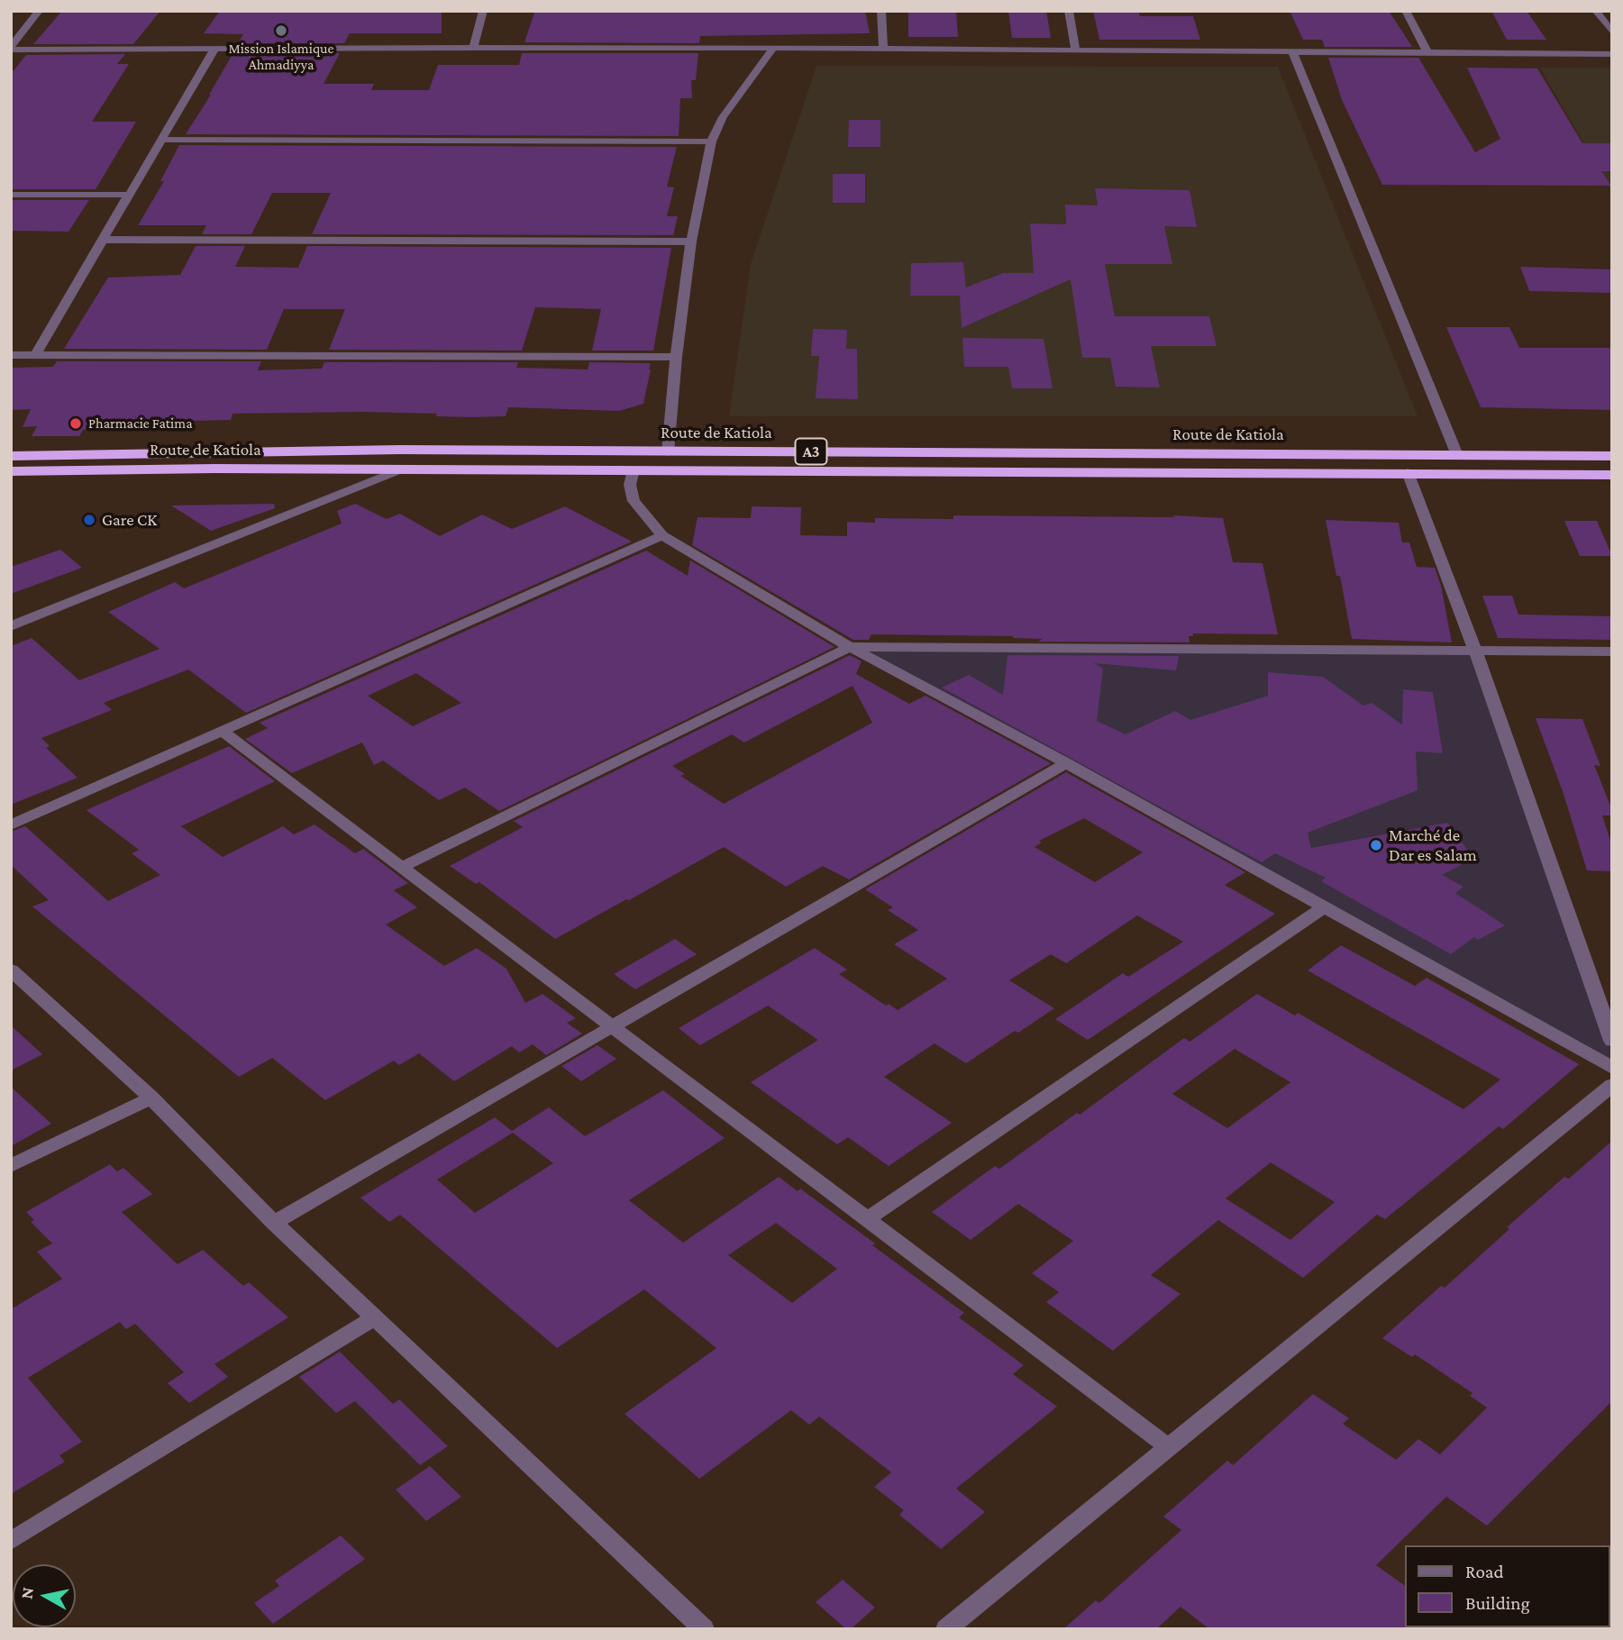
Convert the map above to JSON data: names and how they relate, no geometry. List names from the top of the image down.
{
  "streets": {
    "highway": ["Route de Katiola", "A3"]
  },
  "places": [
    "Mission Islamique Ahmadiyya",
    "Pharmacie Fatima",
    "Gare CK",
    "Marché de Dar es Salam"
  ],
  "legend": ["Road", "Building"],
  "north": "left"
}
